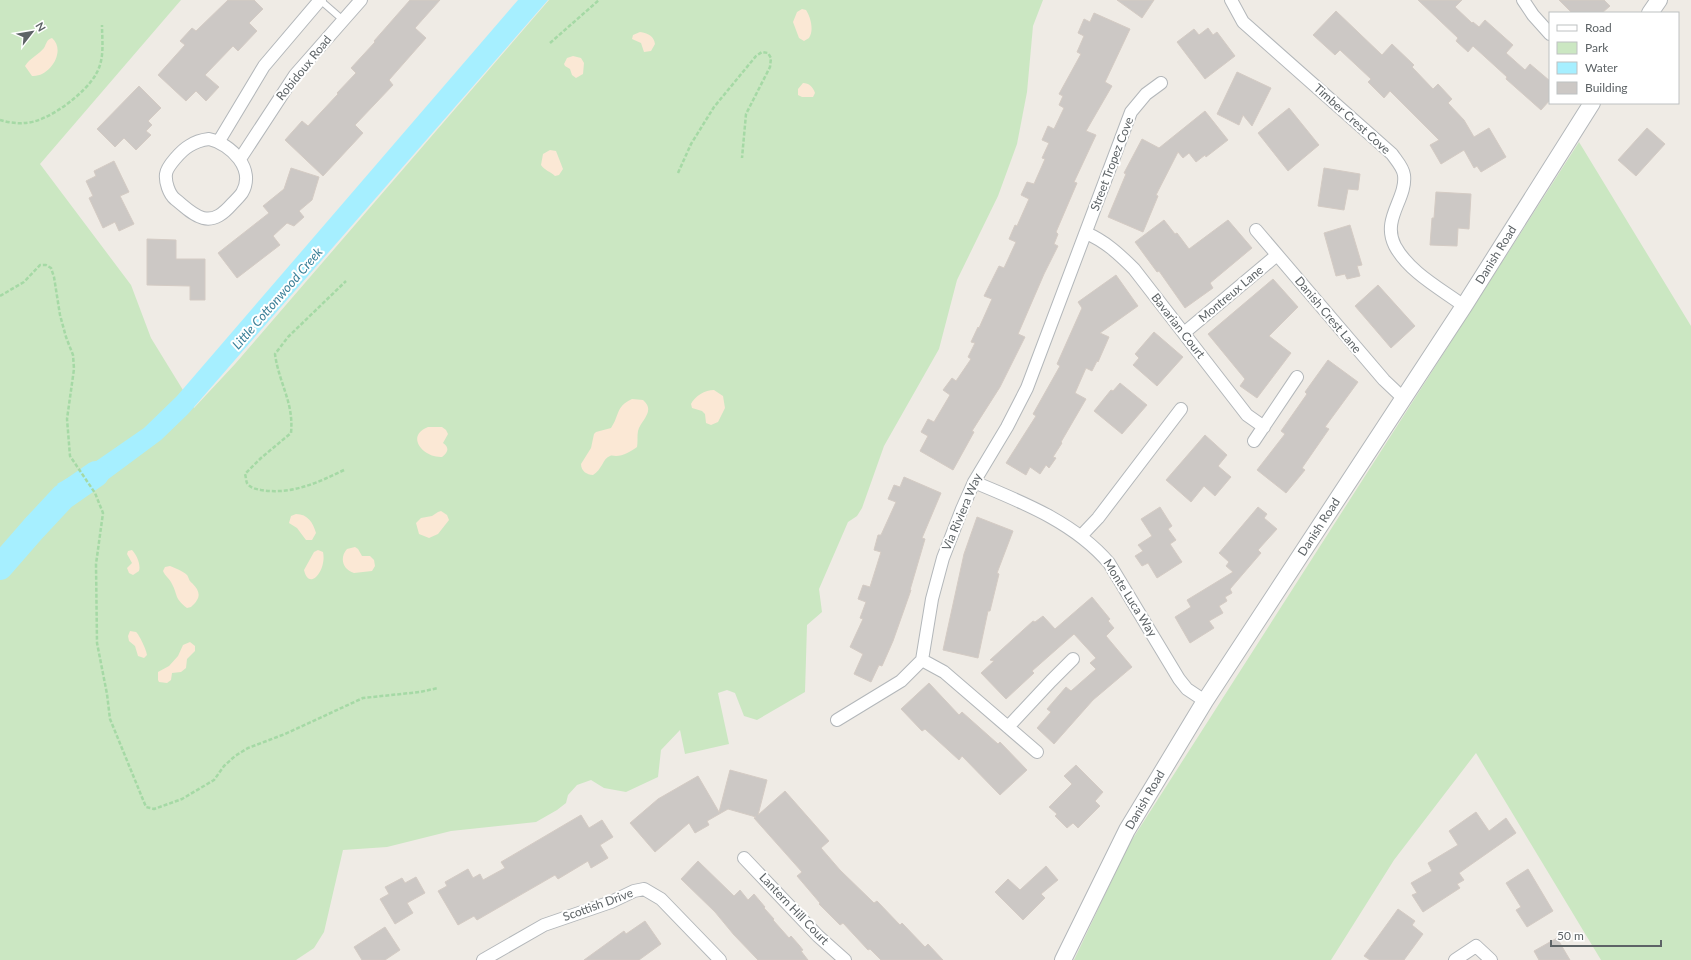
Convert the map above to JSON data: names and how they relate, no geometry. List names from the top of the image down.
{
  "streets": {
    "street": [
      "Robidoux Road",
      "Timber Crest Cove",
      "Street Tropez Cove",
      "Danish Road",
      "Montreux Lane",
      "Danish Crest Lane",
      "Bavarian Court",
      "Via Riviera Way",
      "Monte Luca Way",
      "Scottish Drive",
      "Lantern Hill Court"
    ]
  },
  "crossings": [
    ["Timber Crest Cove", "Danish Road"],
    ["Street Tropez Cove", "Bavarian Court"],
    ["Street Tropez Cove", "Via Riviera Way"],
    ["Danish Road", "Danish Crest Lane"],
    ["Danish Road", "Monte Luca Way"],
    ["Montreux Lane", "Danish Crest Lane"],
    ["Montreux Lane", "Bavarian Court"],
    ["Bavarian Court", "Via Riviera Way"],
    ["Via Riviera Way", "Monte Luca Way"]
  ],
  "water": ["Little Cottonwood Creek"],
  "legend": [
    "Road",
    "Park",
    "Water",
    "Building"
  ],
  "scale_bar": "50 m",
  "north": "top right"
}
